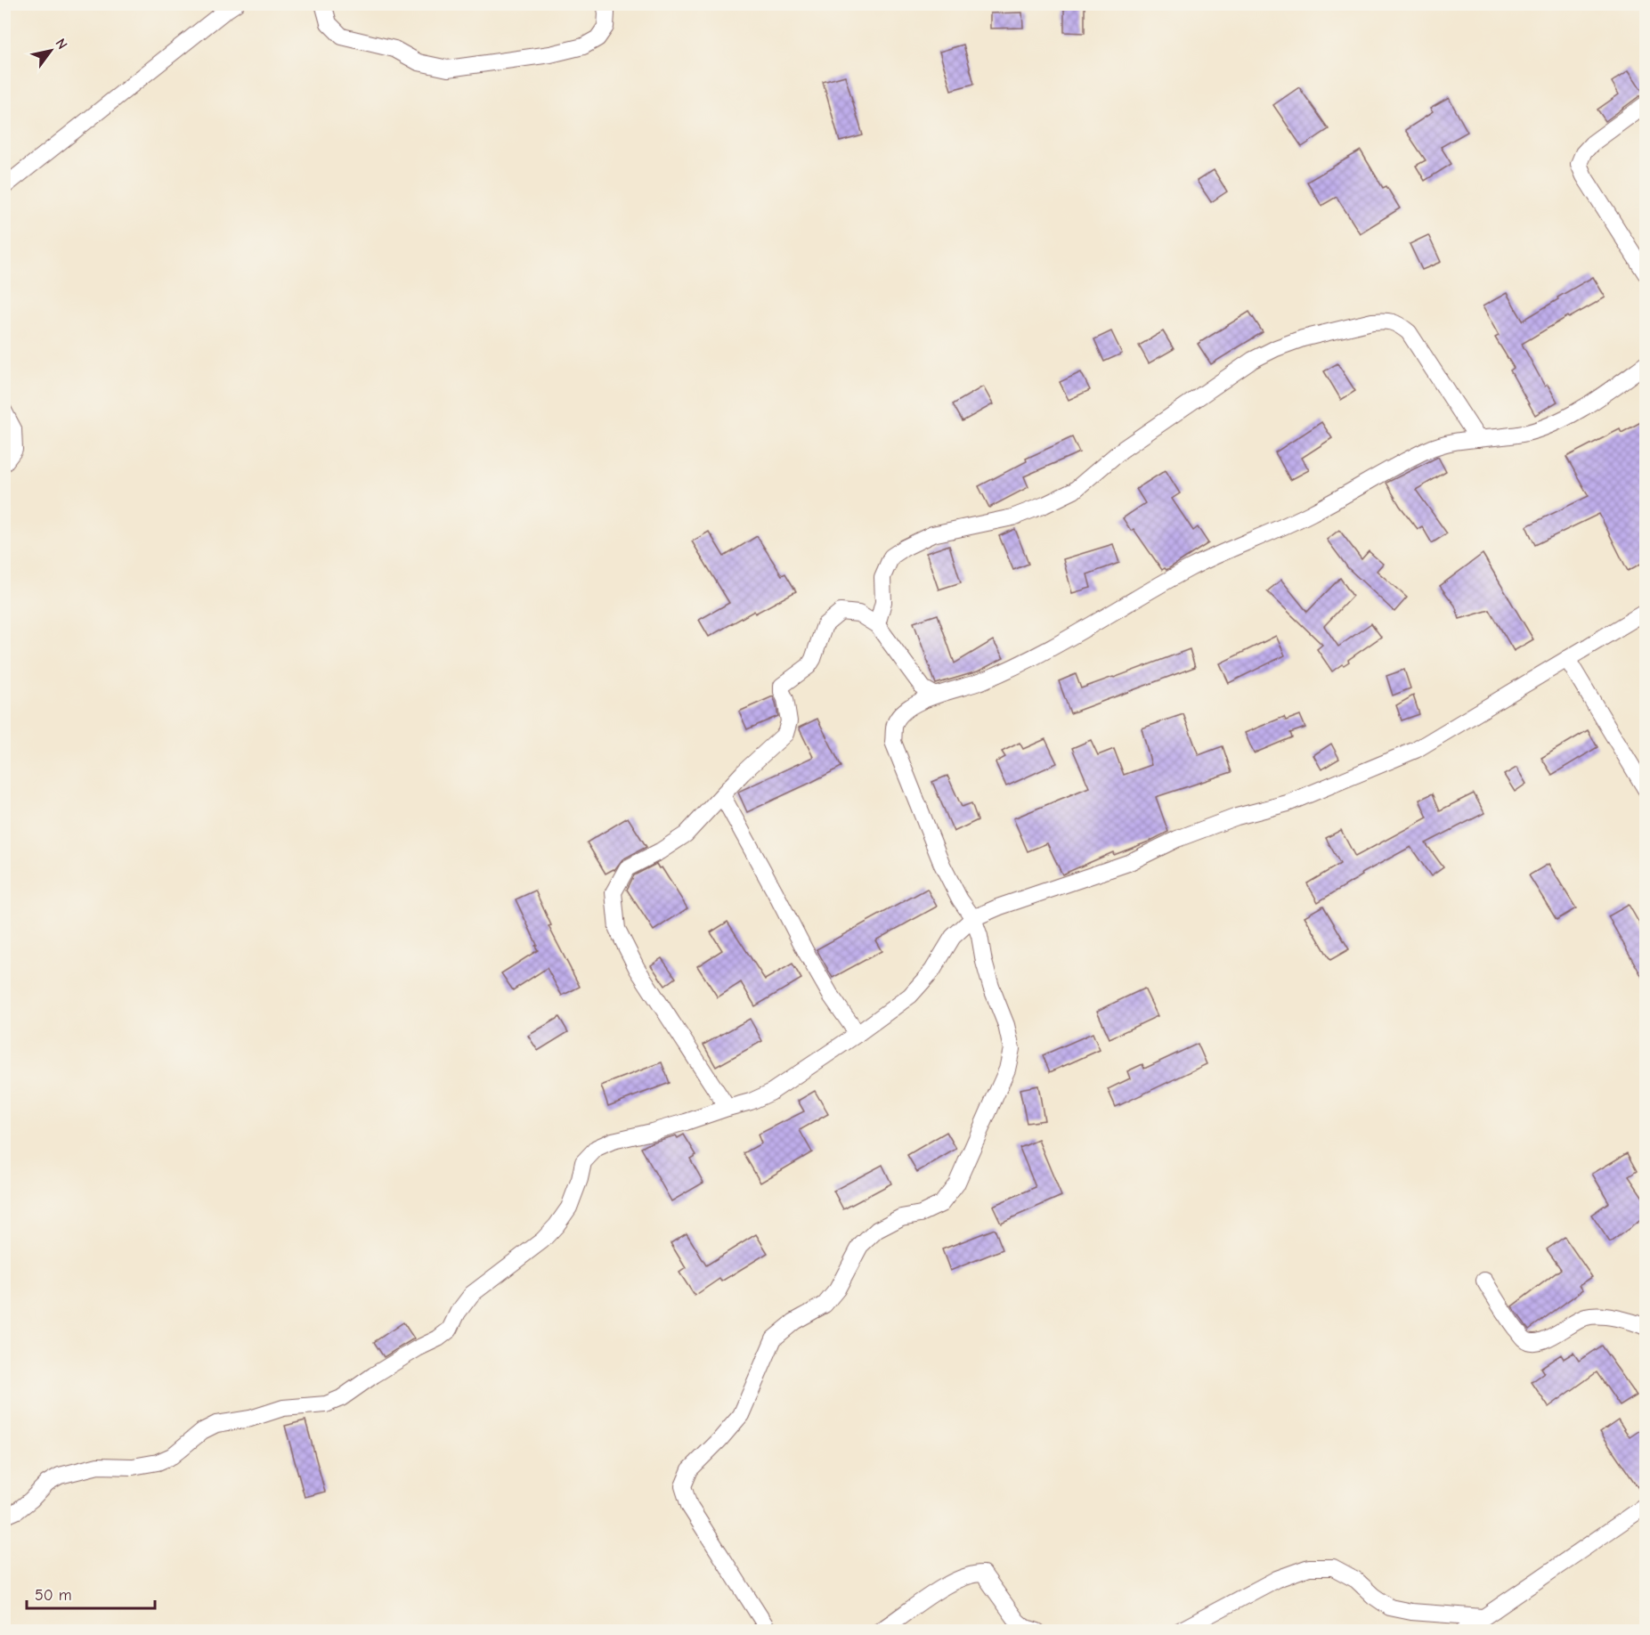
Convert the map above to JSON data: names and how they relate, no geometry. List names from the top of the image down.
{
  "scale_bar": "50 m",
  "north": "top right"
}
